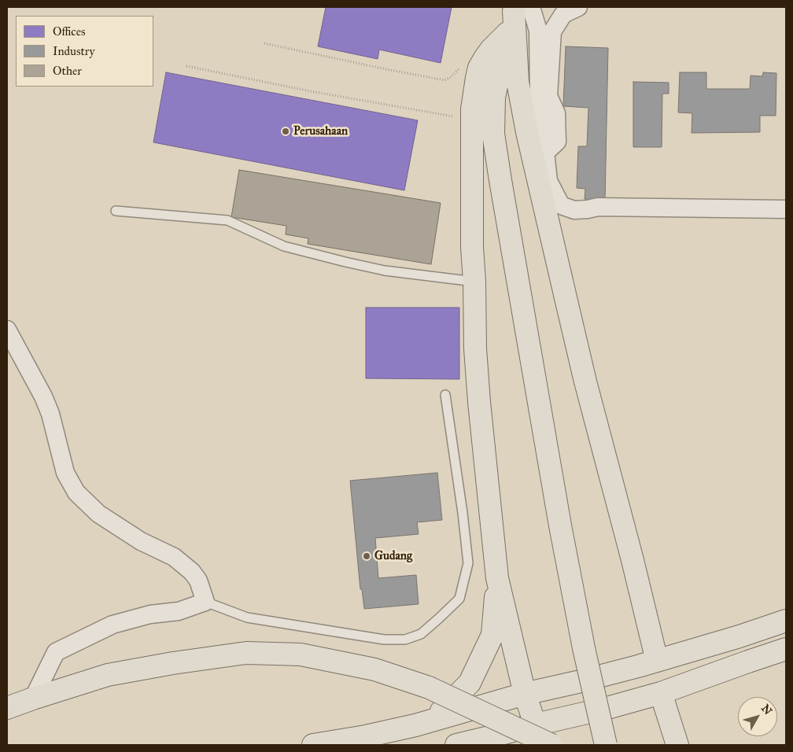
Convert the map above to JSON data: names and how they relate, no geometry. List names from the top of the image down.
{
  "places": ["Perusahaan", "Gudang"],
  "legend": ["Offices", "Industry", "Other"],
  "north": "top right"
}
